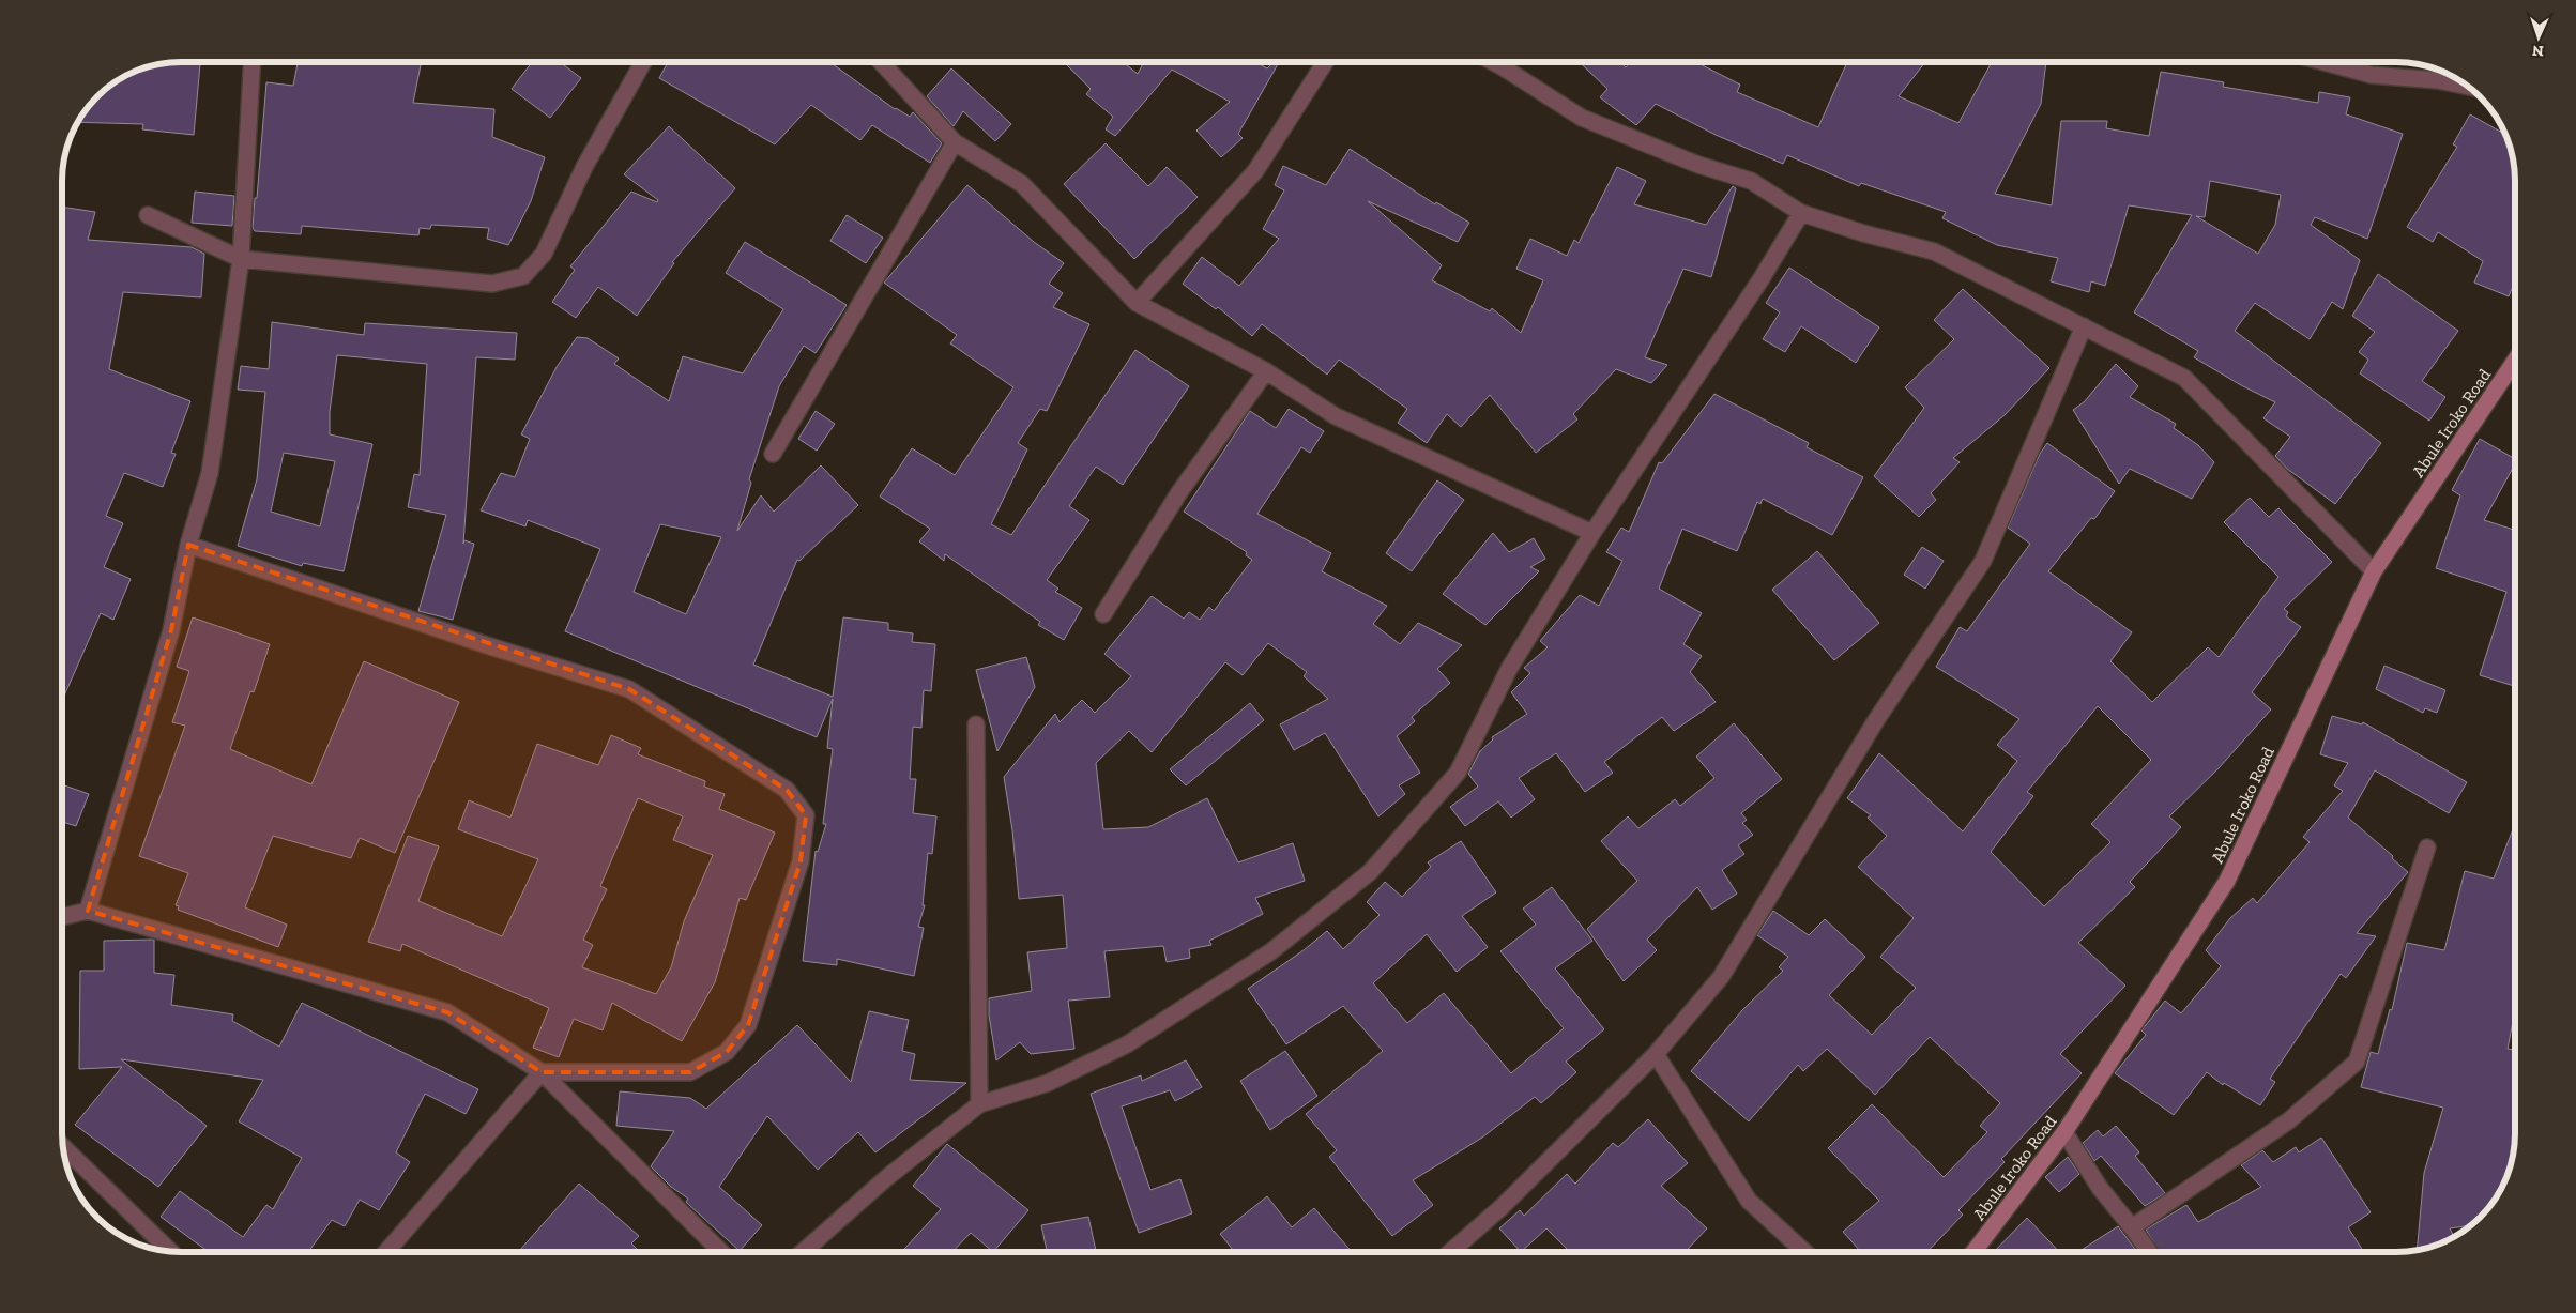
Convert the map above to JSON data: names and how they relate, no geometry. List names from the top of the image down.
{
  "streets": {
    "street": ["Abule Iroko Road"]
  },
  "north": "bottom"
}
